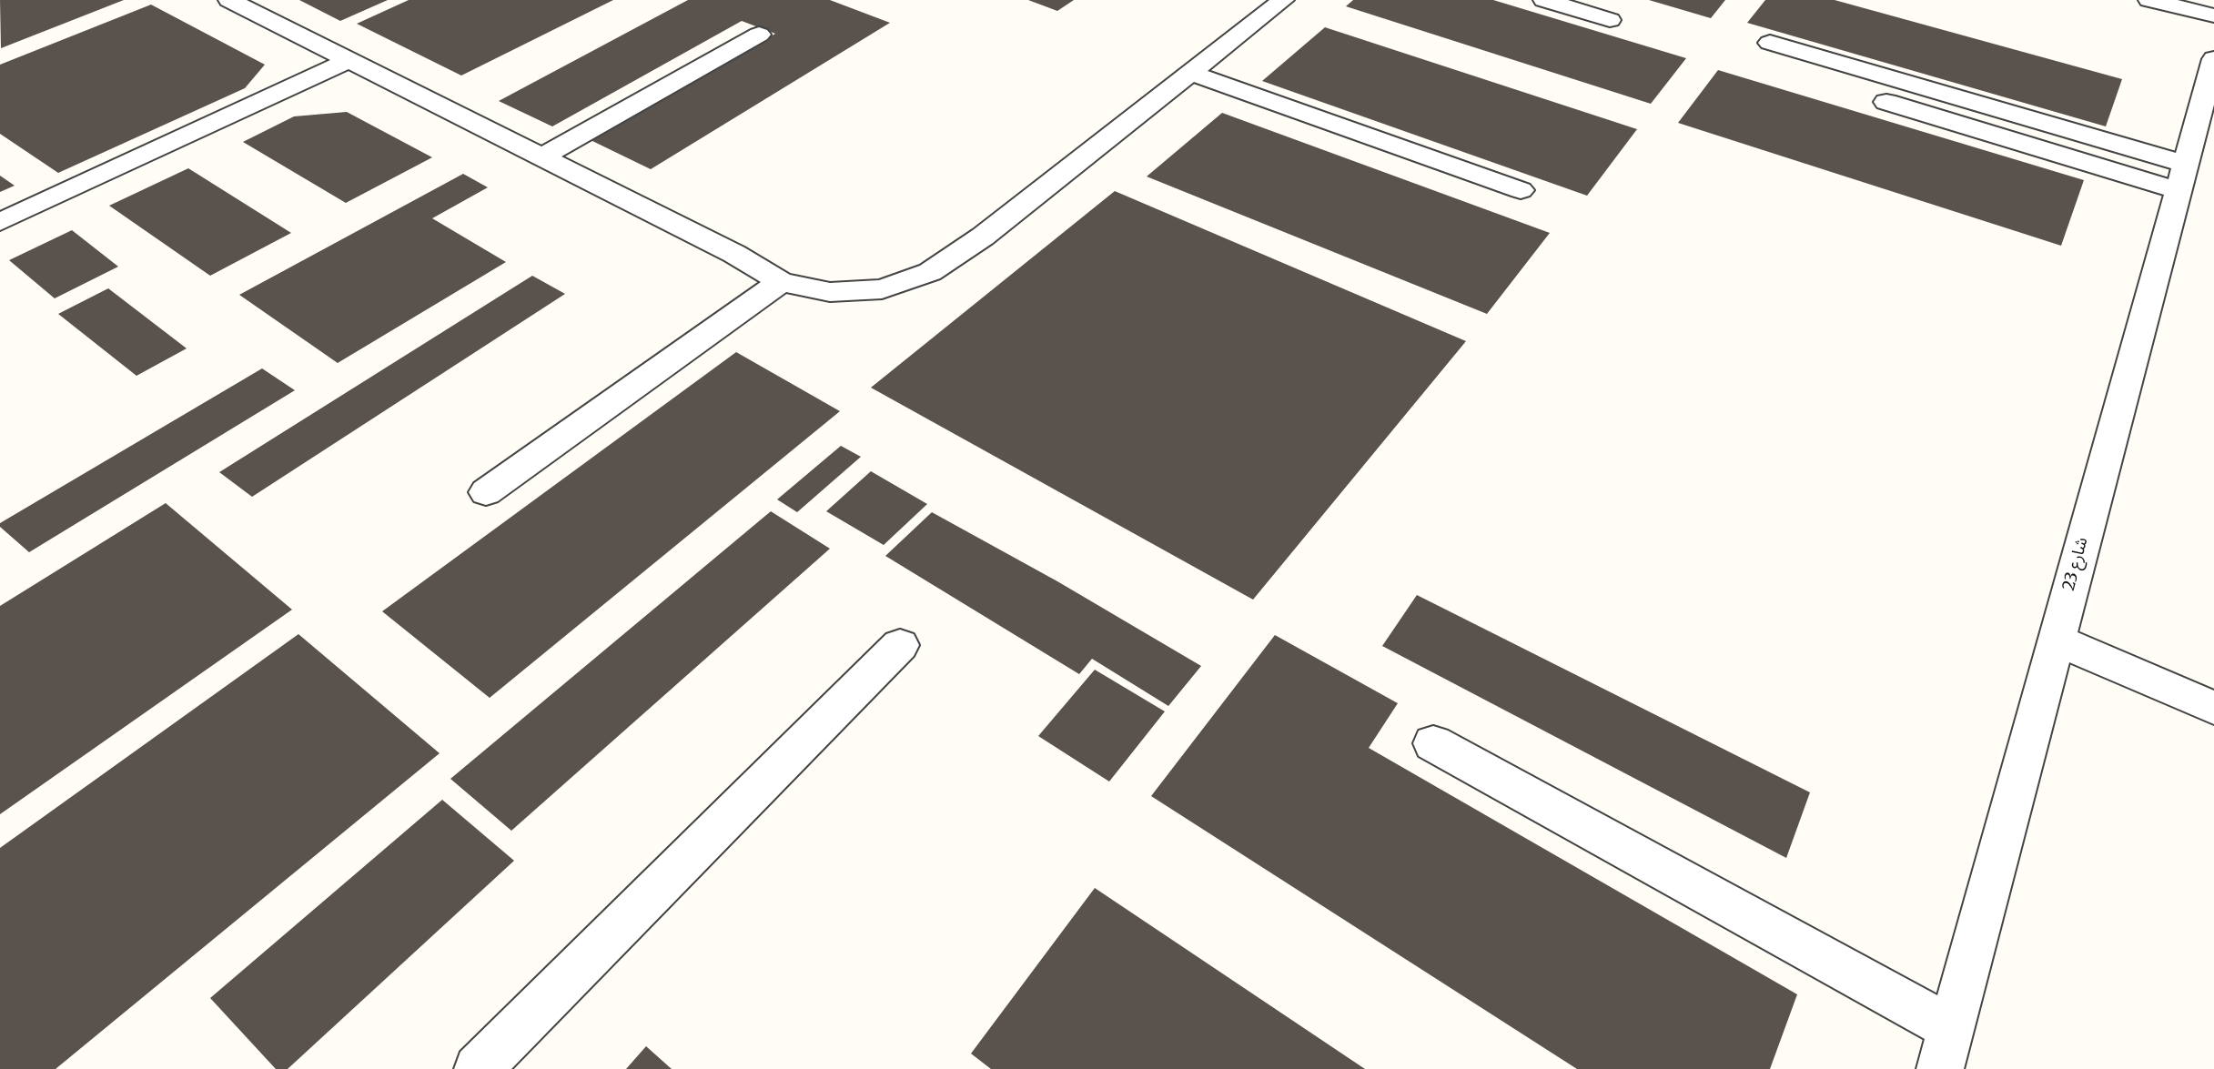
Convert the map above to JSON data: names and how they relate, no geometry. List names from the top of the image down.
{
  "streets": {
    "street": ["شارع 23"]
  }
}
